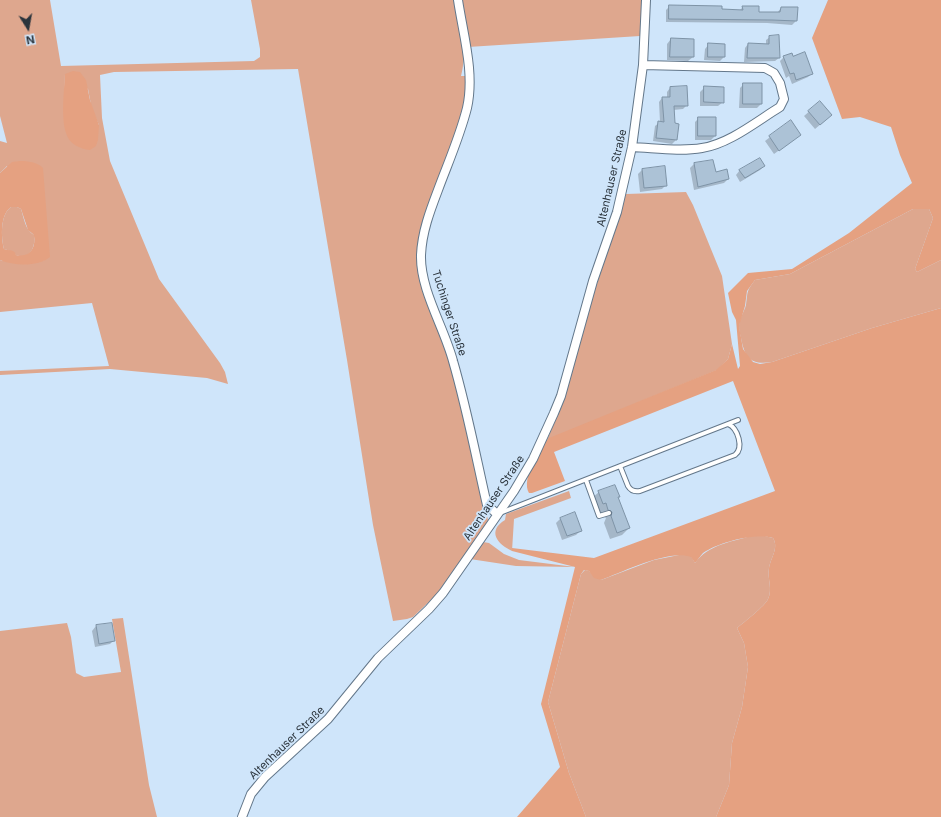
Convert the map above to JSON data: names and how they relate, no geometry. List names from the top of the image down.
{
  "streets": {
    "street": ["Altenhauser Straße", "Tuchinger Straße"]
  },
  "crossings": [
    ["Altenhauser Straße", "Tuchinger Straße"]
  ],
  "north": "bottom"
}
